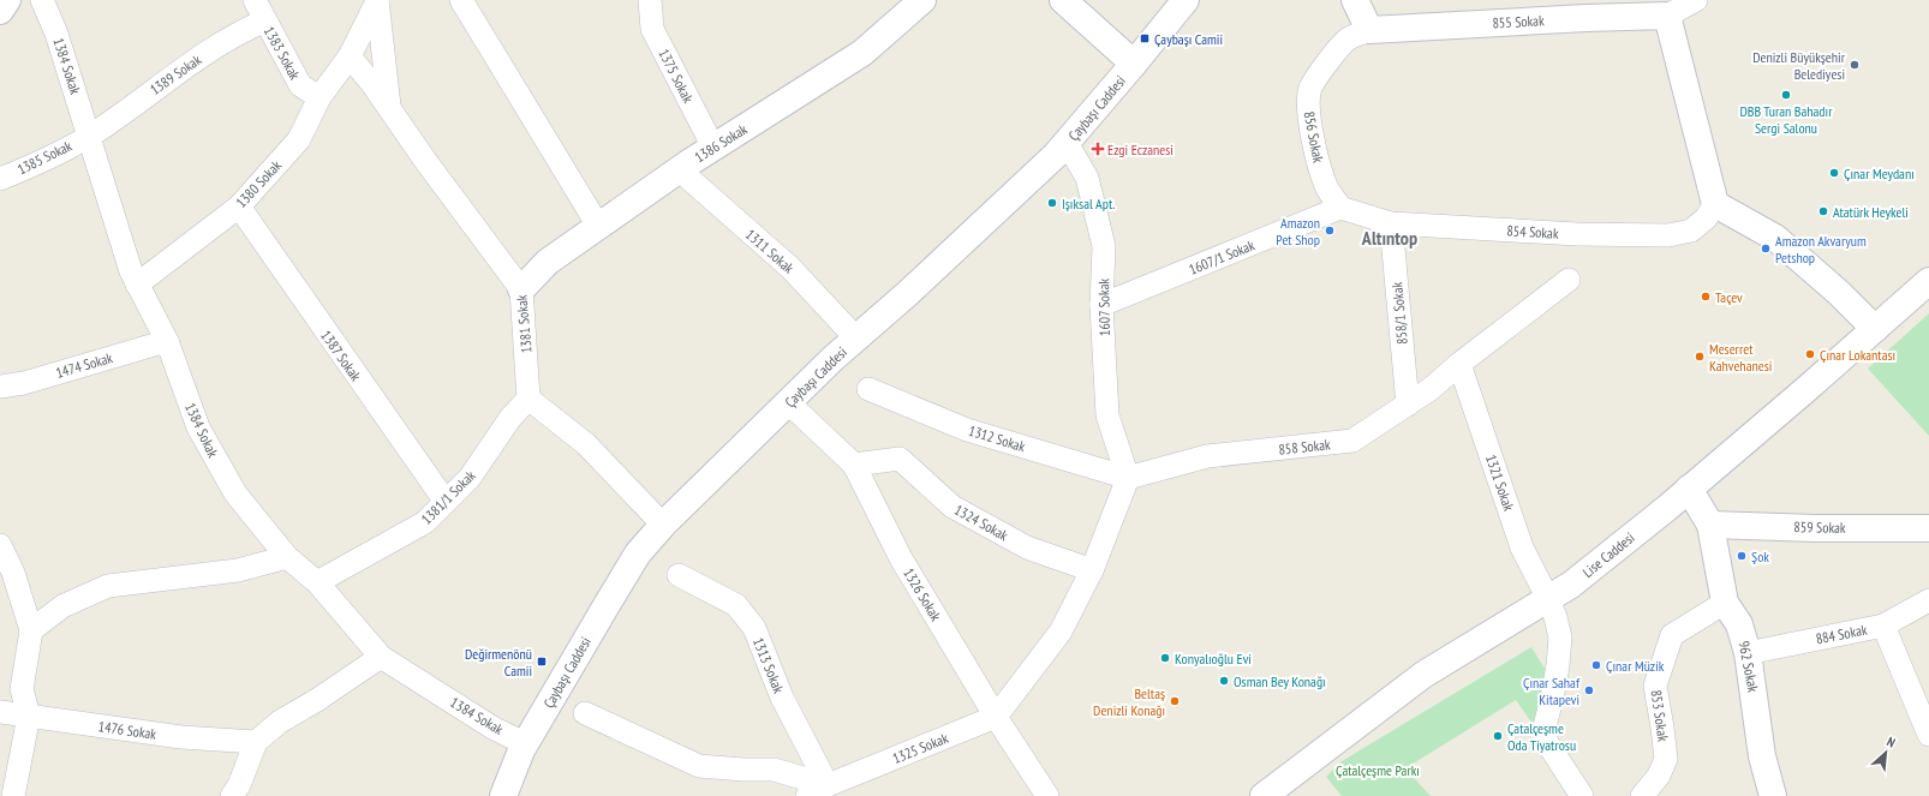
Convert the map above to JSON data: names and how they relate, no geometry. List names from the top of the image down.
{
  "streets": {
    "main road": [
      "855 Sokak",
      "Çaybaşı Caddesi",
      "1386 Sokak",
      "859 Sokak",
      "Lise Caddesi",
      "962 Sokak"
    ],
    "street": [
      "1383 Sokak",
      "1384 Sokak",
      "1389 Sokak",
      "1375 Sokak",
      "856 Sokak",
      "1385 Sokak",
      "1380 Sokak",
      "854 Sokak",
      "1311 Sokak",
      "1607/1 Sokak",
      "1607 Sokak",
      "858/1 Sokak",
      "1381 Sokak",
      "1387 Sokak",
      "1474 Sokak",
      "1312 Sokak",
      "858 Sokak",
      "1321 Sokak",
      "1381/1 Sokak",
      "1324 Sokak",
      "1326 Sokak",
      "884 Sokak",
      "1313 Sokak",
      "853 Sokak",
      "1476 Sokak",
      "1325 Sokak"
    ]
  },
  "crossings": [
    ["855 Sokak", "856 Sokak"],
    ["1383 Sokak", "1389 Sokak"],
    ["1383 Sokak", "1380 Sokak"],
    ["1384 Sokak", "1389 Sokak"],
    ["1384 Sokak", "Çaybaşı Caddesi"],
    ["1384 Sokak", "1385 Sokak"],
    ["1384 Sokak", "1380 Sokak"],
    ["1384 Sokak", "1474 Sokak"],
    ["1384 Sokak", "1381/1 Sokak"],
    ["1389 Sokak", "1385 Sokak"],
    ["1375 Sokak", "1386 Sokak"],
    ["Çaybaşı Caddesi", "1311 Sokak"],
    ["Çaybaşı Caddesi", "1607 Sokak"],
    ["Çaybaşı Caddesi", "1326 Sokak"],
    ["856 Sokak", "854 Sokak"],
    ["856 Sokak", "1607/1 Sokak"],
    ["1386 Sokak", "1311 Sokak"],
    ["1386 Sokak", "1381 Sokak"],
    ["1380 Sokak", "1381 Sokak"],
    ["1380 Sokak", "1387 Sokak"],
    ["854 Sokak", "1607/1 Sokak"],
    ["854 Sokak", "858/1 Sokak"],
    ["1607/1 Sokak", "1607 Sokak"],
    ["1607 Sokak", "1312 Sokak"],
    ["1607 Sokak", "858 Sokak"],
    ["858/1 Sokak", "858 Sokak"],
    ["1381 Sokak", "1381/1 Sokak"],
    ["1387 Sokak", "1381/1 Sokak"],
    ["1312 Sokak", "858 Sokak"],
    ["858 Sokak", "1321 Sokak"],
    ["1321 Sokak", "Lise Caddesi"],
    ["1324 Sokak", "1326 Sokak"],
    ["859 Sokak", "962 Sokak"],
    ["Lise Caddesi", "962 Sokak"],
    ["1326 Sokak", "1325 Sokak"],
    ["884 Sokak", "962 Sokak"],
    ["1313 Sokak", "1325 Sokak"],
    ["962 Sokak", "853 Sokak"]
  ],
  "districts": ["Altıntop"],
  "parks": ["Çatalçeşme Parkı"],
  "places": {
    "transit": ["Çaybaşı Camii", "Değirmenönü Camii"],
    "other": [
      "Denizli Büyükşehir Belediyesi",
      "DBB Turan Bahadır Sergi Salonu",
      "Çınar Meydanı",
      "Işıksal Apt.",
      "Atatürk Heykeli",
      "Amazon Pet Shop",
      "Amazon Akvaryum Petshop",
      "Taçev",
      "Çınar Lokantası",
      "Meserret Kahvehanesi",
      "Şok",
      "Konyalıoğlu Evi",
      "Çınar Müzik",
      "Osman Bey Konağı",
      "Çınar Sahaf Kitapevi",
      "Beltaş Denizli Konağı",
      "Çatalçeşme Oda Tiyatrosu"
    ],
    "health": ["Ezgi Eczanesi"]
  },
  "north": "top right"
}
